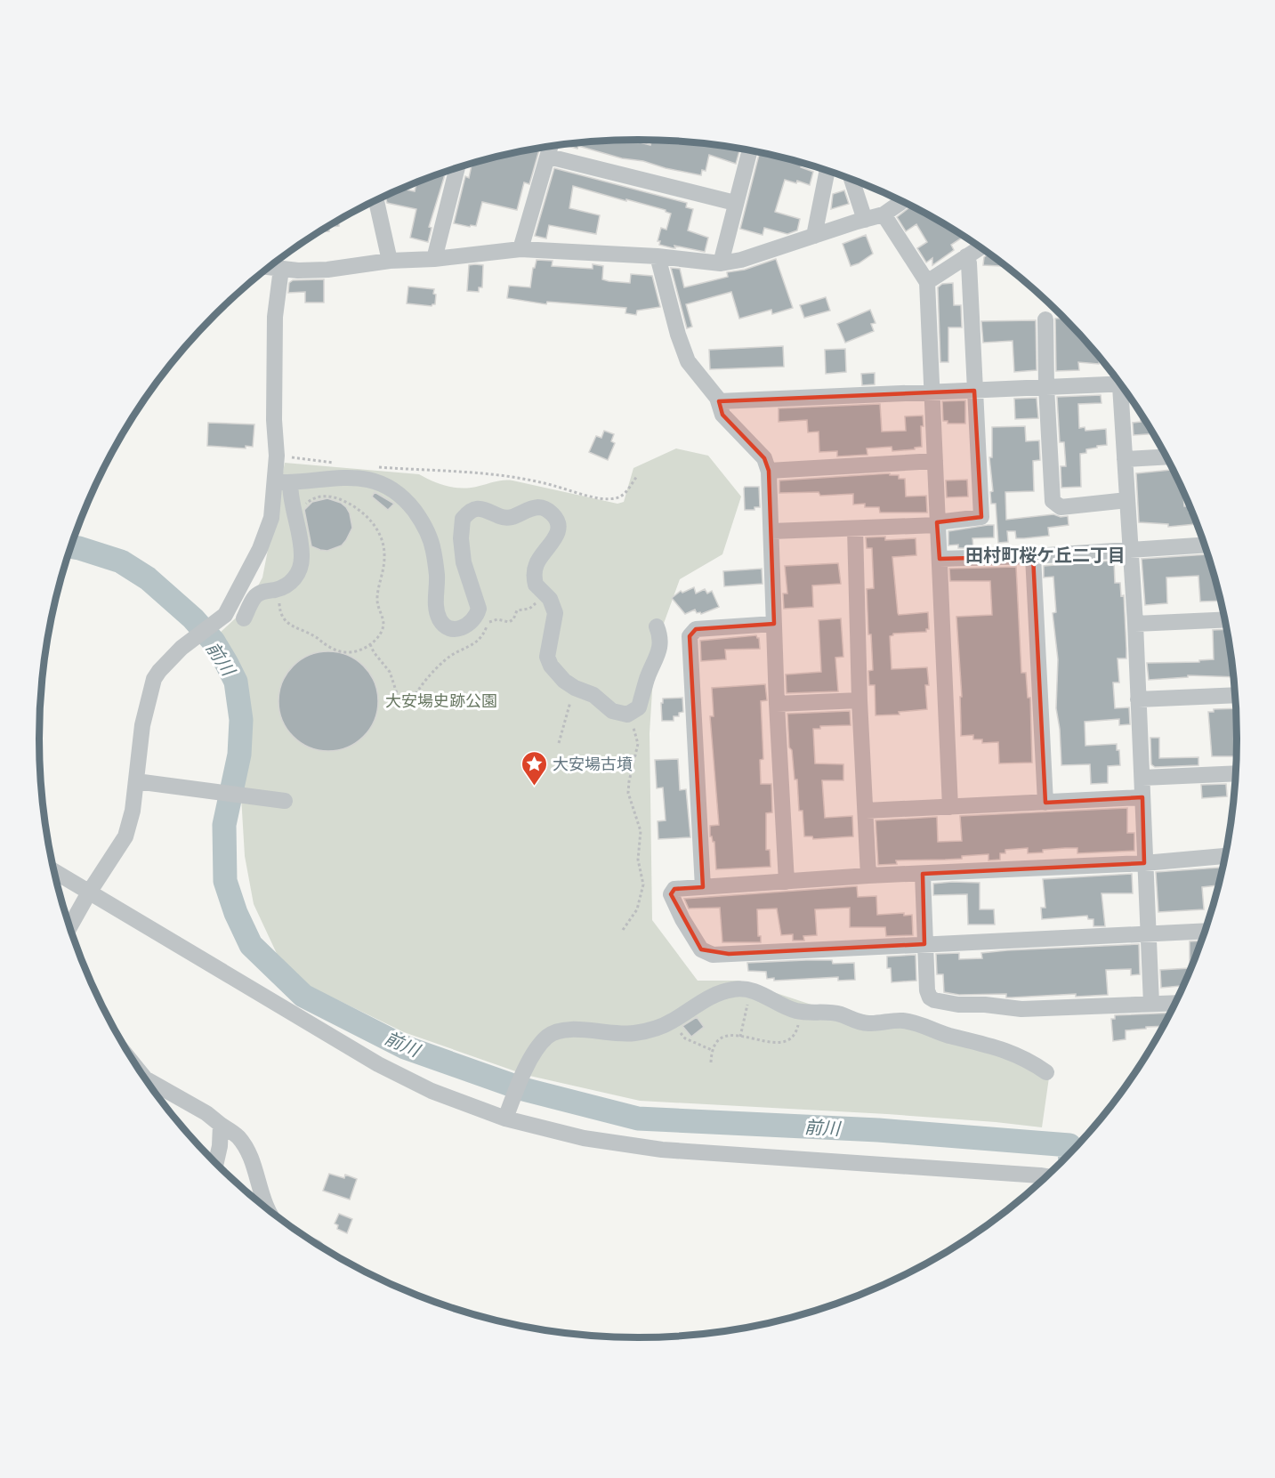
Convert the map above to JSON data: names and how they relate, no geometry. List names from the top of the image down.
{
  "districts": ["田村町桜ケ丘二丁目"],
  "water": ["前川"],
  "parks": ["大安場史跡公園"],
  "places": {
    "place": ["大安場古墳"]
  }
}
